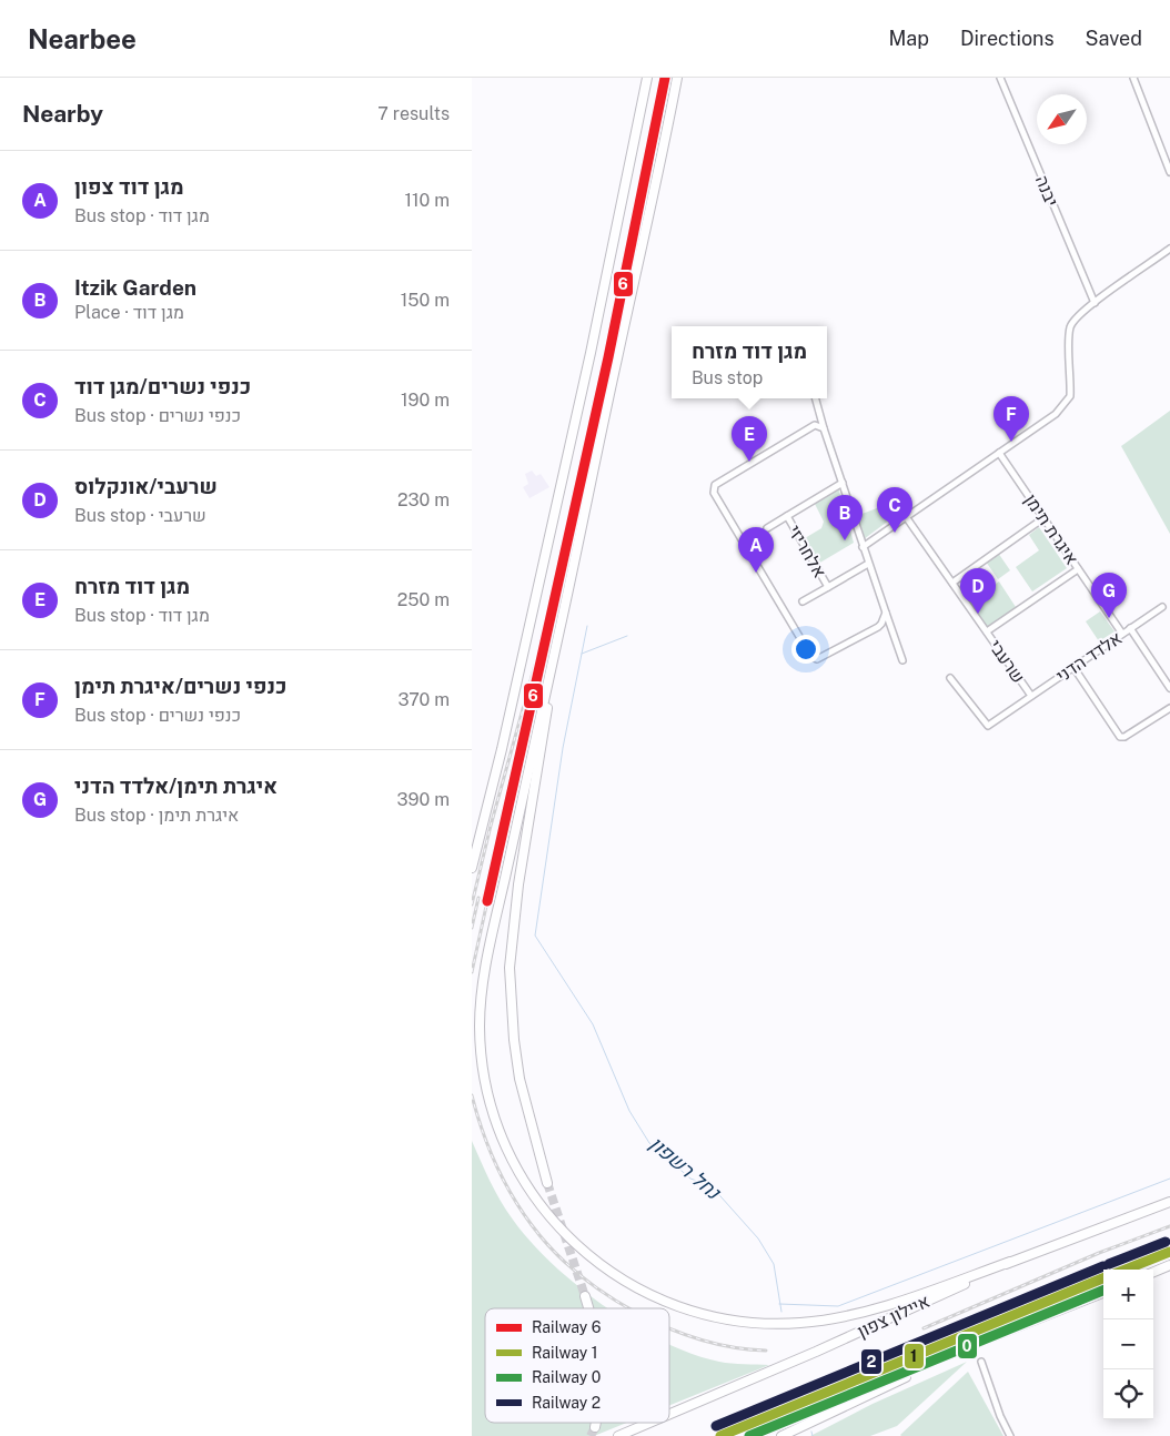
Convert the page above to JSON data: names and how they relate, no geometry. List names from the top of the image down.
{
  "streets": {
    "highway": ["איילון צפון"],
    "street": [
      "יבנה",
      "איגרת תימן",
      "אלחריזי",
      "אלדד הדני",
      "שרעבי"
    ]
  },
  "crossings": [
    ["איגרת תימן", "אלדד הדני"],
    ["אלדד הדני", "שרעבי"]
  ],
  "water": ["נחל רשפון"],
  "lines": [
    "rail line 6",
    "rail line 2",
    "rail line 1",
    "rail line 0"
  ],
  "legend": [
    "Railway 6",
    "Railway 1",
    "Railway 0",
    "Railway 2"
  ],
  "north": "bottom left",
  "page": {
    "header": "Nearbee",
    "nav": ["Map", "Directions", "Saved"],
    "heading": ["Nearby", "7 results"],
    "list": [
      {
        "mark": "A",
        "name": "מגן דוד צפון",
        "note": "Bus stop · מגן דוד",
        "value": "110 m"
      },
      {
        "mark": "B",
        "name": "Itzik Garden",
        "note": "Place · מגן דוד",
        "value": "150 m"
      },
      {
        "mark": "C",
        "name": "כנפי נשרים/מגן דוד",
        "note": "Bus stop · כנפי נשרים",
        "value": "190 m"
      },
      {
        "mark": "D",
        "name": "שרעבי/אונקלוס",
        "note": "Bus stop · שרעבי",
        "value": "230 m"
      },
      {
        "mark": "E",
        "name": "מגן דוד מזרח",
        "note": "Bus stop · מגן דוד",
        "value": "250 m"
      },
      {
        "mark": "F",
        "name": "כנפי נשרים/איגרת תימן",
        "note": "Bus stop · כנפי נשרים",
        "value": "370 m"
      },
      {
        "mark": "G",
        "name": "איגרת תימן/אלדד הדני",
        "note": "Bus stop · איגרת תימן",
        "value": "390 m"
      }
    ],
    "popup": ["מגן דוד מזרח", "Bus stop"],
    "pins": [
      "F",
      "E",
      "C",
      "B",
      "A",
      "D",
      "G"
    ],
    "map_buttons": ["+", "−"]
  }
}
